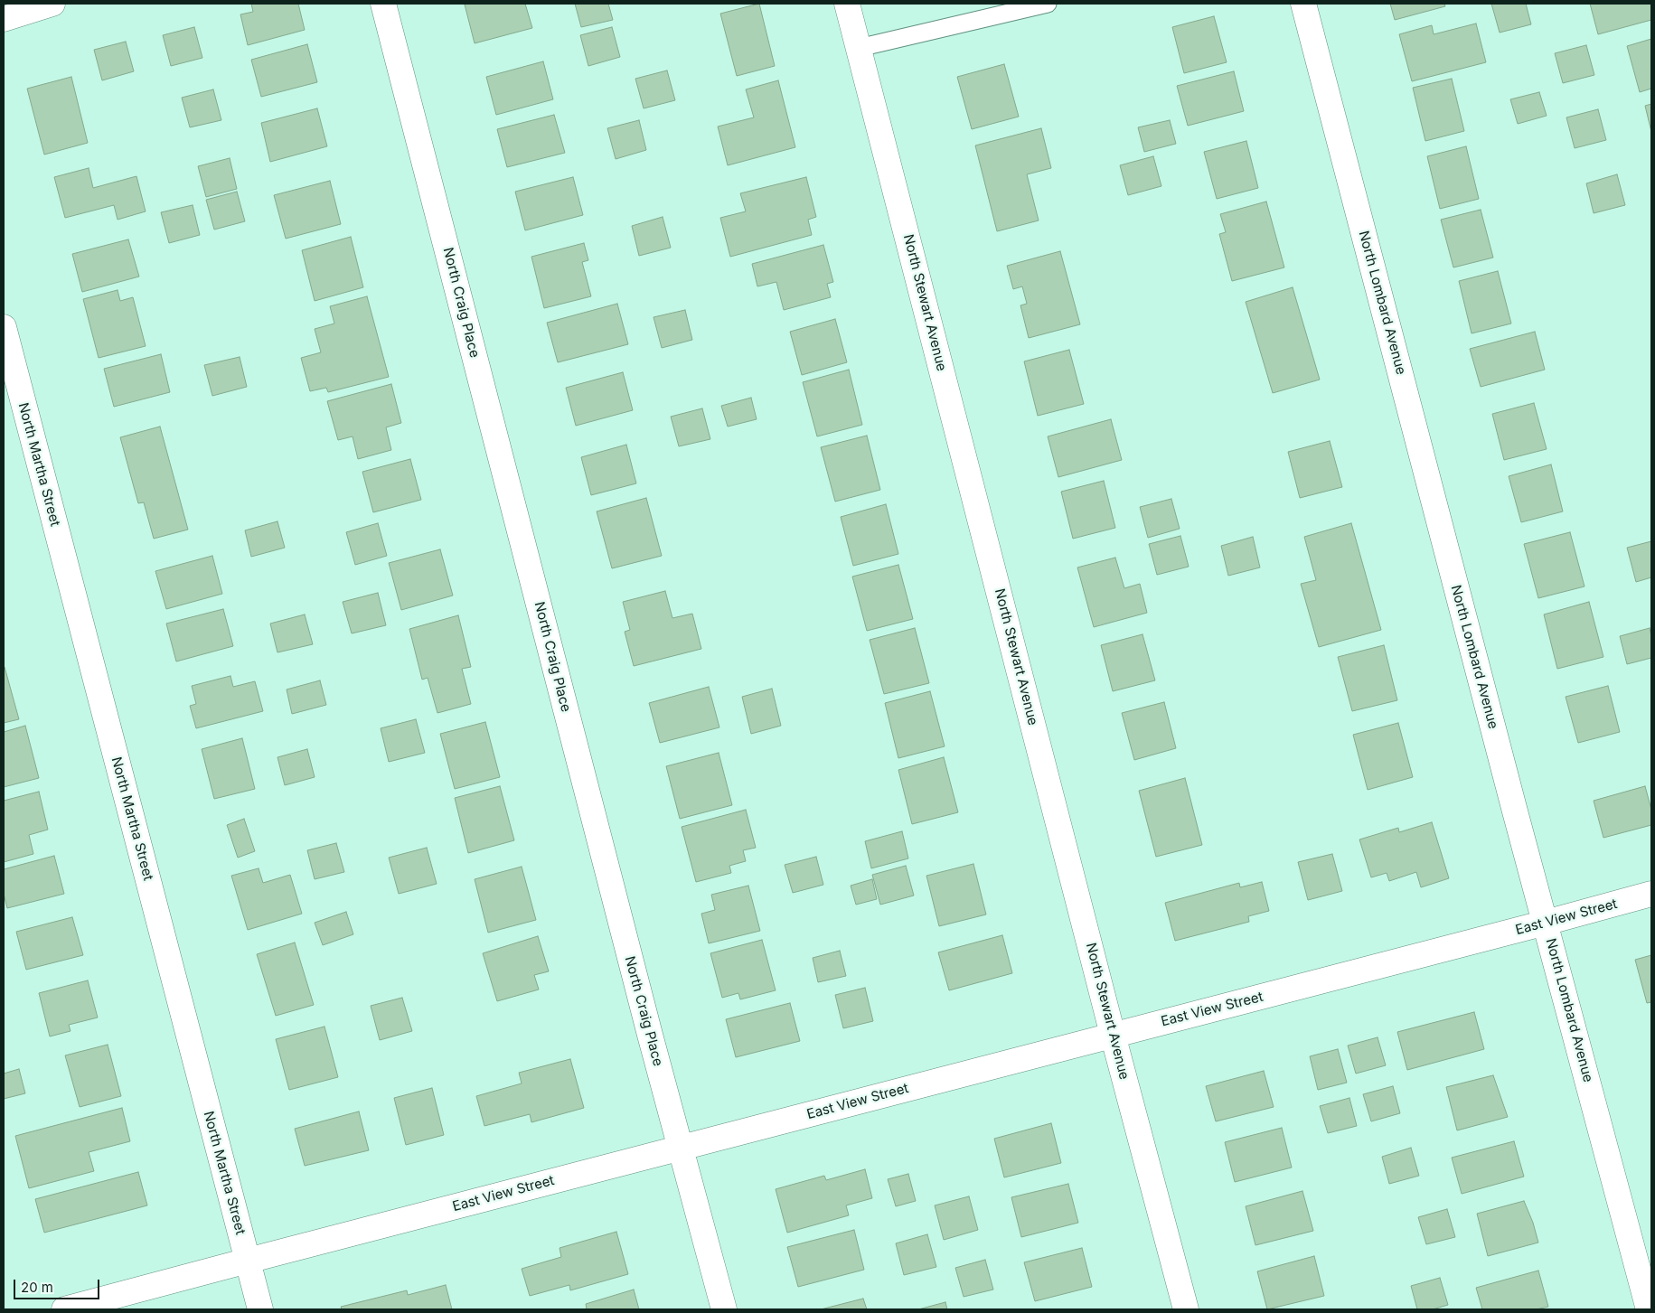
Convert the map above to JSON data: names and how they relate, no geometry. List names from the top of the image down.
{
  "streets": {
    "street": [
      "North Craig Place",
      "North Stewart Avenue",
      "North Lombard Avenue",
      "North Martha Street",
      "East View Street"
    ]
  },
  "crossings": [
    ["North Craig Place", "East View Street"],
    ["North Stewart Avenue", "East View Street"],
    ["North Lombard Avenue", "East View Street"],
    ["North Martha Street", "East View Street"]
  ],
  "scale_bar": "20 m"
}
